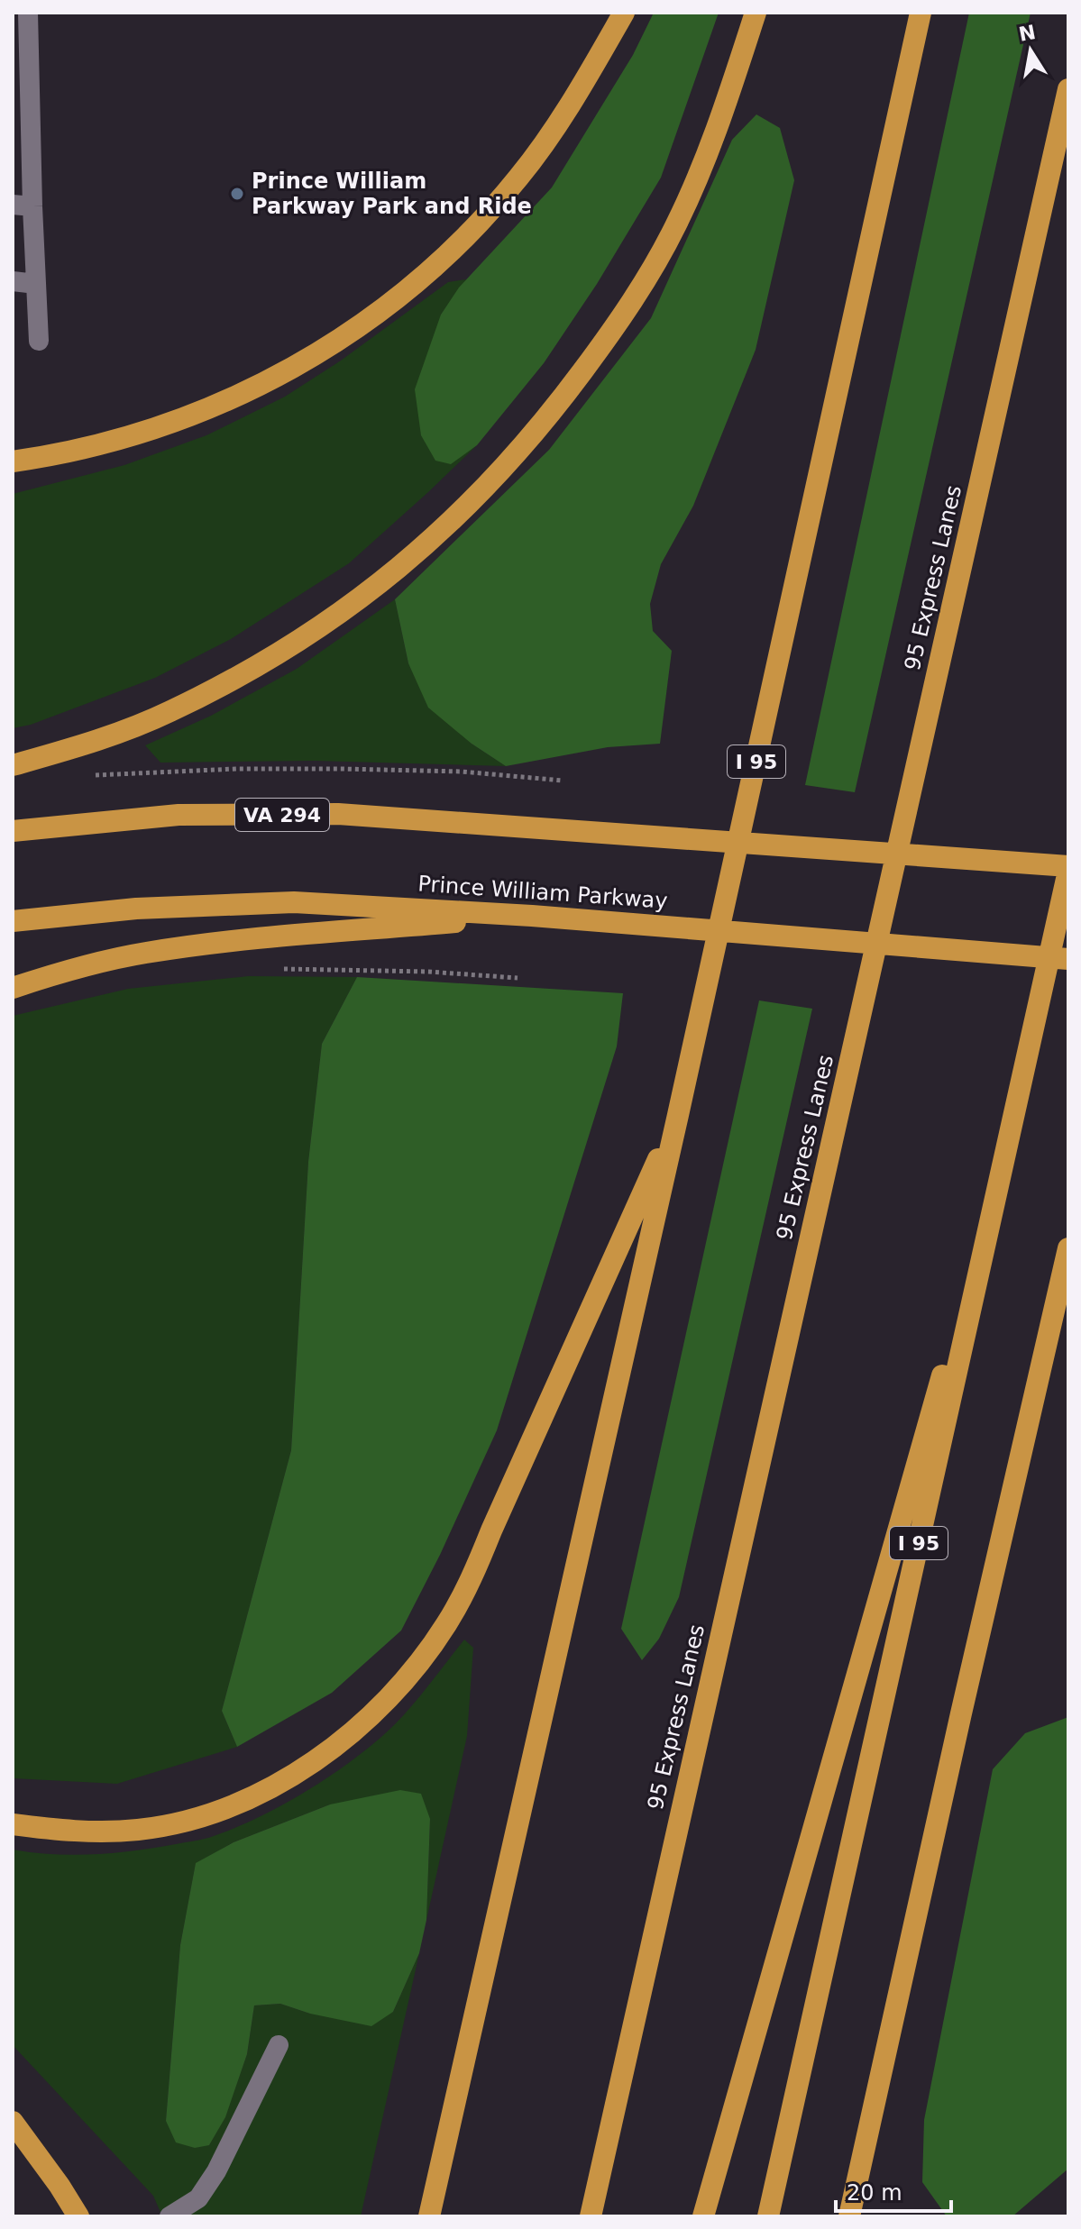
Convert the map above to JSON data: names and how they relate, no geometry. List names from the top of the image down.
{
  "streets": {
    "highway": [
      "95 Express Lanes",
      "I 95",
      "VA 294",
      "Prince William Parkway"
    ]
  },
  "crossings": [
    ["I 95", "VA 294"]
  ],
  "places": ["Prince William Parkway Park and Ride"],
  "scale_bar": "20 m",
  "north": "top"
}
